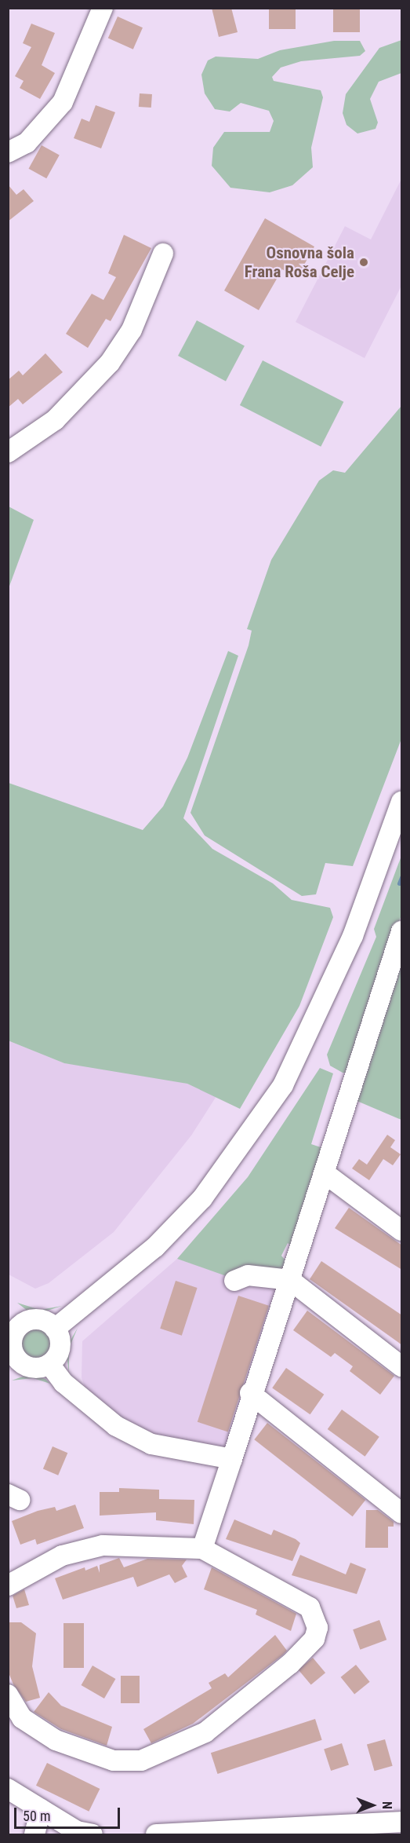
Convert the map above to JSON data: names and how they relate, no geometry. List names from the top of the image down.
{
  "places": ["Osnovna šola Frana Roša Celje"],
  "scale_bar": "50 m",
  "north": "right"
}
